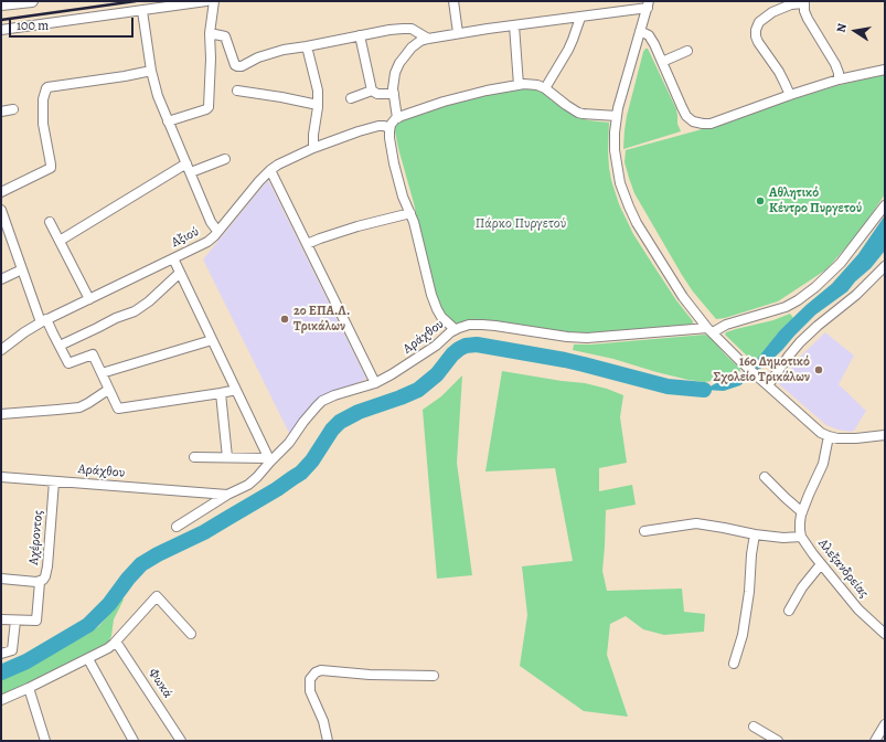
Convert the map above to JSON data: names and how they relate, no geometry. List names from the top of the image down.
{
  "streets": {
    "street": [
      "Αξιού",
      "Αράχθου",
      "Αχέροντος",
      "Αλεξανδρείας",
      "Φωκά"
    ]
  },
  "crossings": [
    ["Αράχθου", "Αχέροντος"]
  ],
  "parks": ["Πάρκο Πυργετού"],
  "places": ["Αθλητικό Κέντρο Πυργετού", "2ο ΕΠΑ.Λ. Τρικάλων", "16ο Δημοτικό Σχολείο Τρικάλων"],
  "scale_bar": "100 m",
  "north": "left"
}
